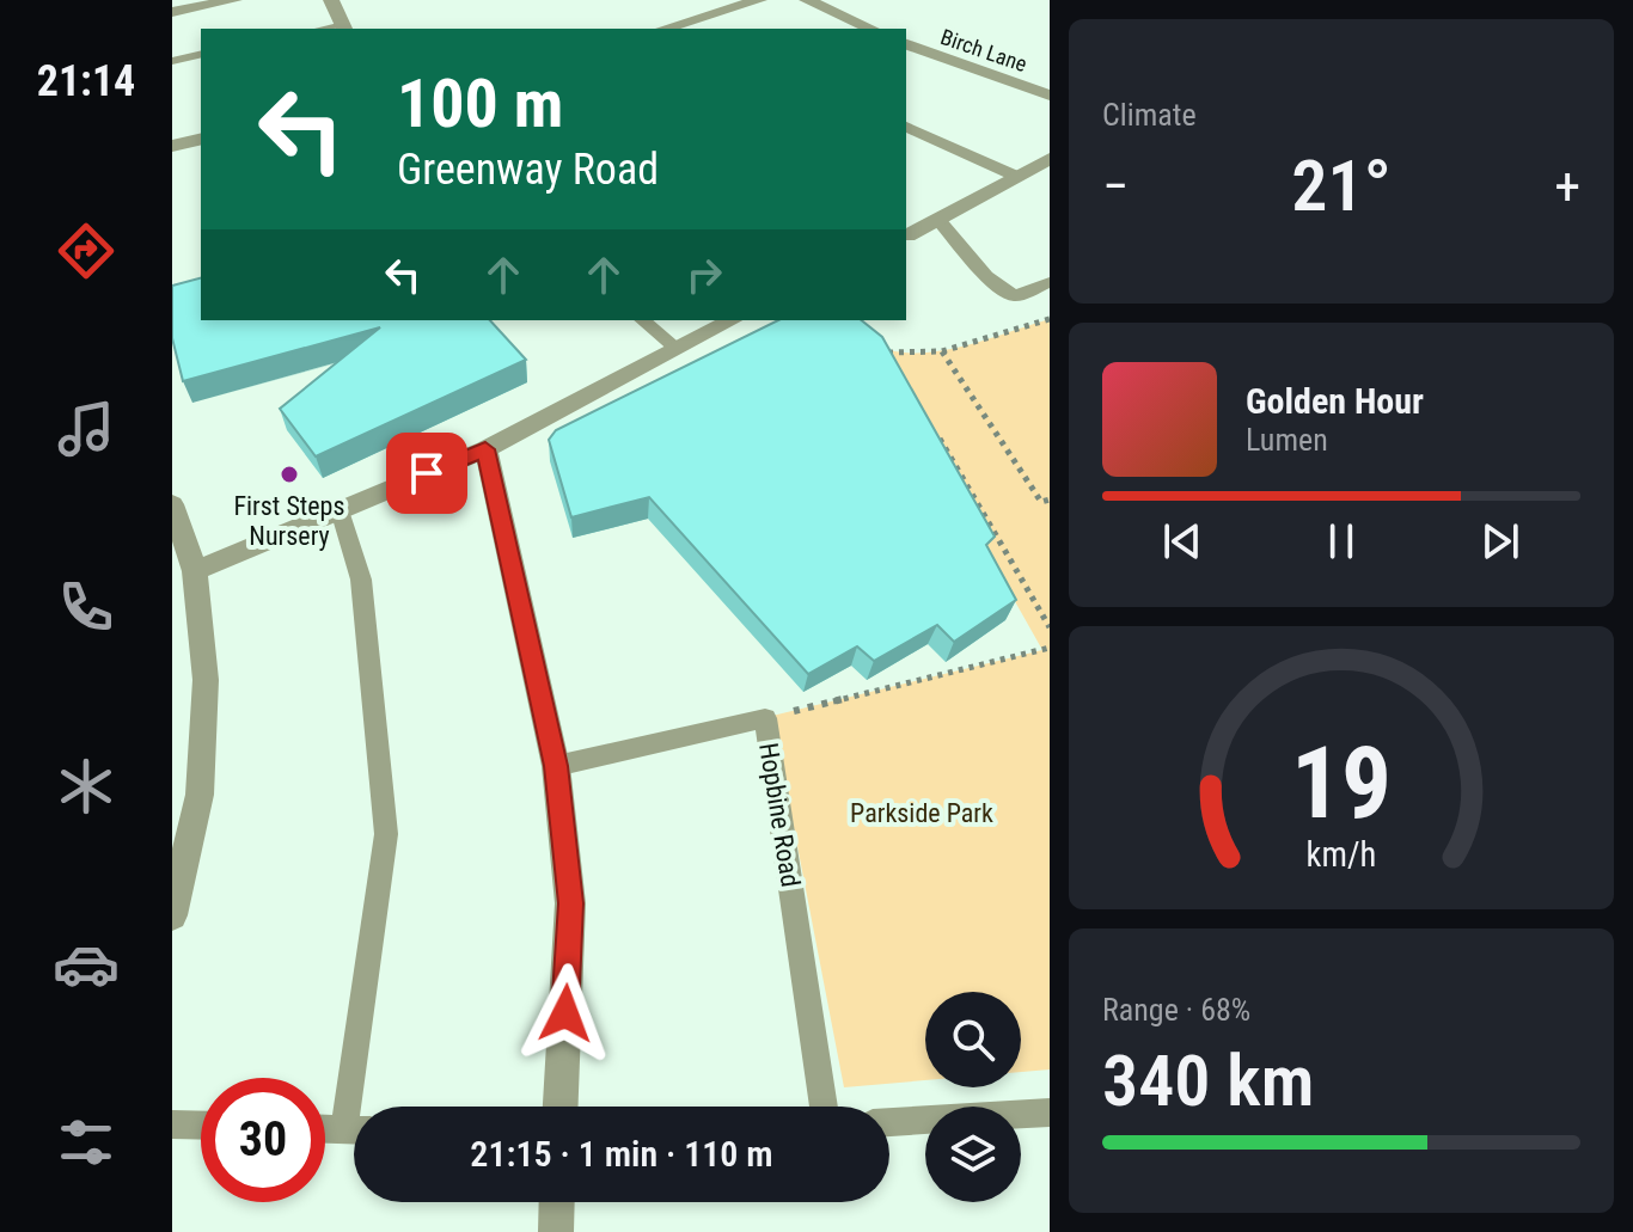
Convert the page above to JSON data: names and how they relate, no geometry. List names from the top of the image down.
{
  "streets": {
    "street": ["Birch Lane"],
    "lane": ["Hopbine Road"]
  },
  "parks": ["Parkside Park"],
  "places": ["First Steps Nursery"],
  "page": {
    "tabs": "21:14",
    "tile": [
      "Climate",
      ["Range · 68%", "340 km"]
    ],
    "turn": ["100 m", "Greenway Road"],
    "heat": ["−", "21°", "+"],
    "song": ["Golden Hour", "Lumen"],
    "limit": "30",
    "trip": "21:15 · 1 min · 110 m",
    "gauge": ["19", "km/h"]
  }
}
